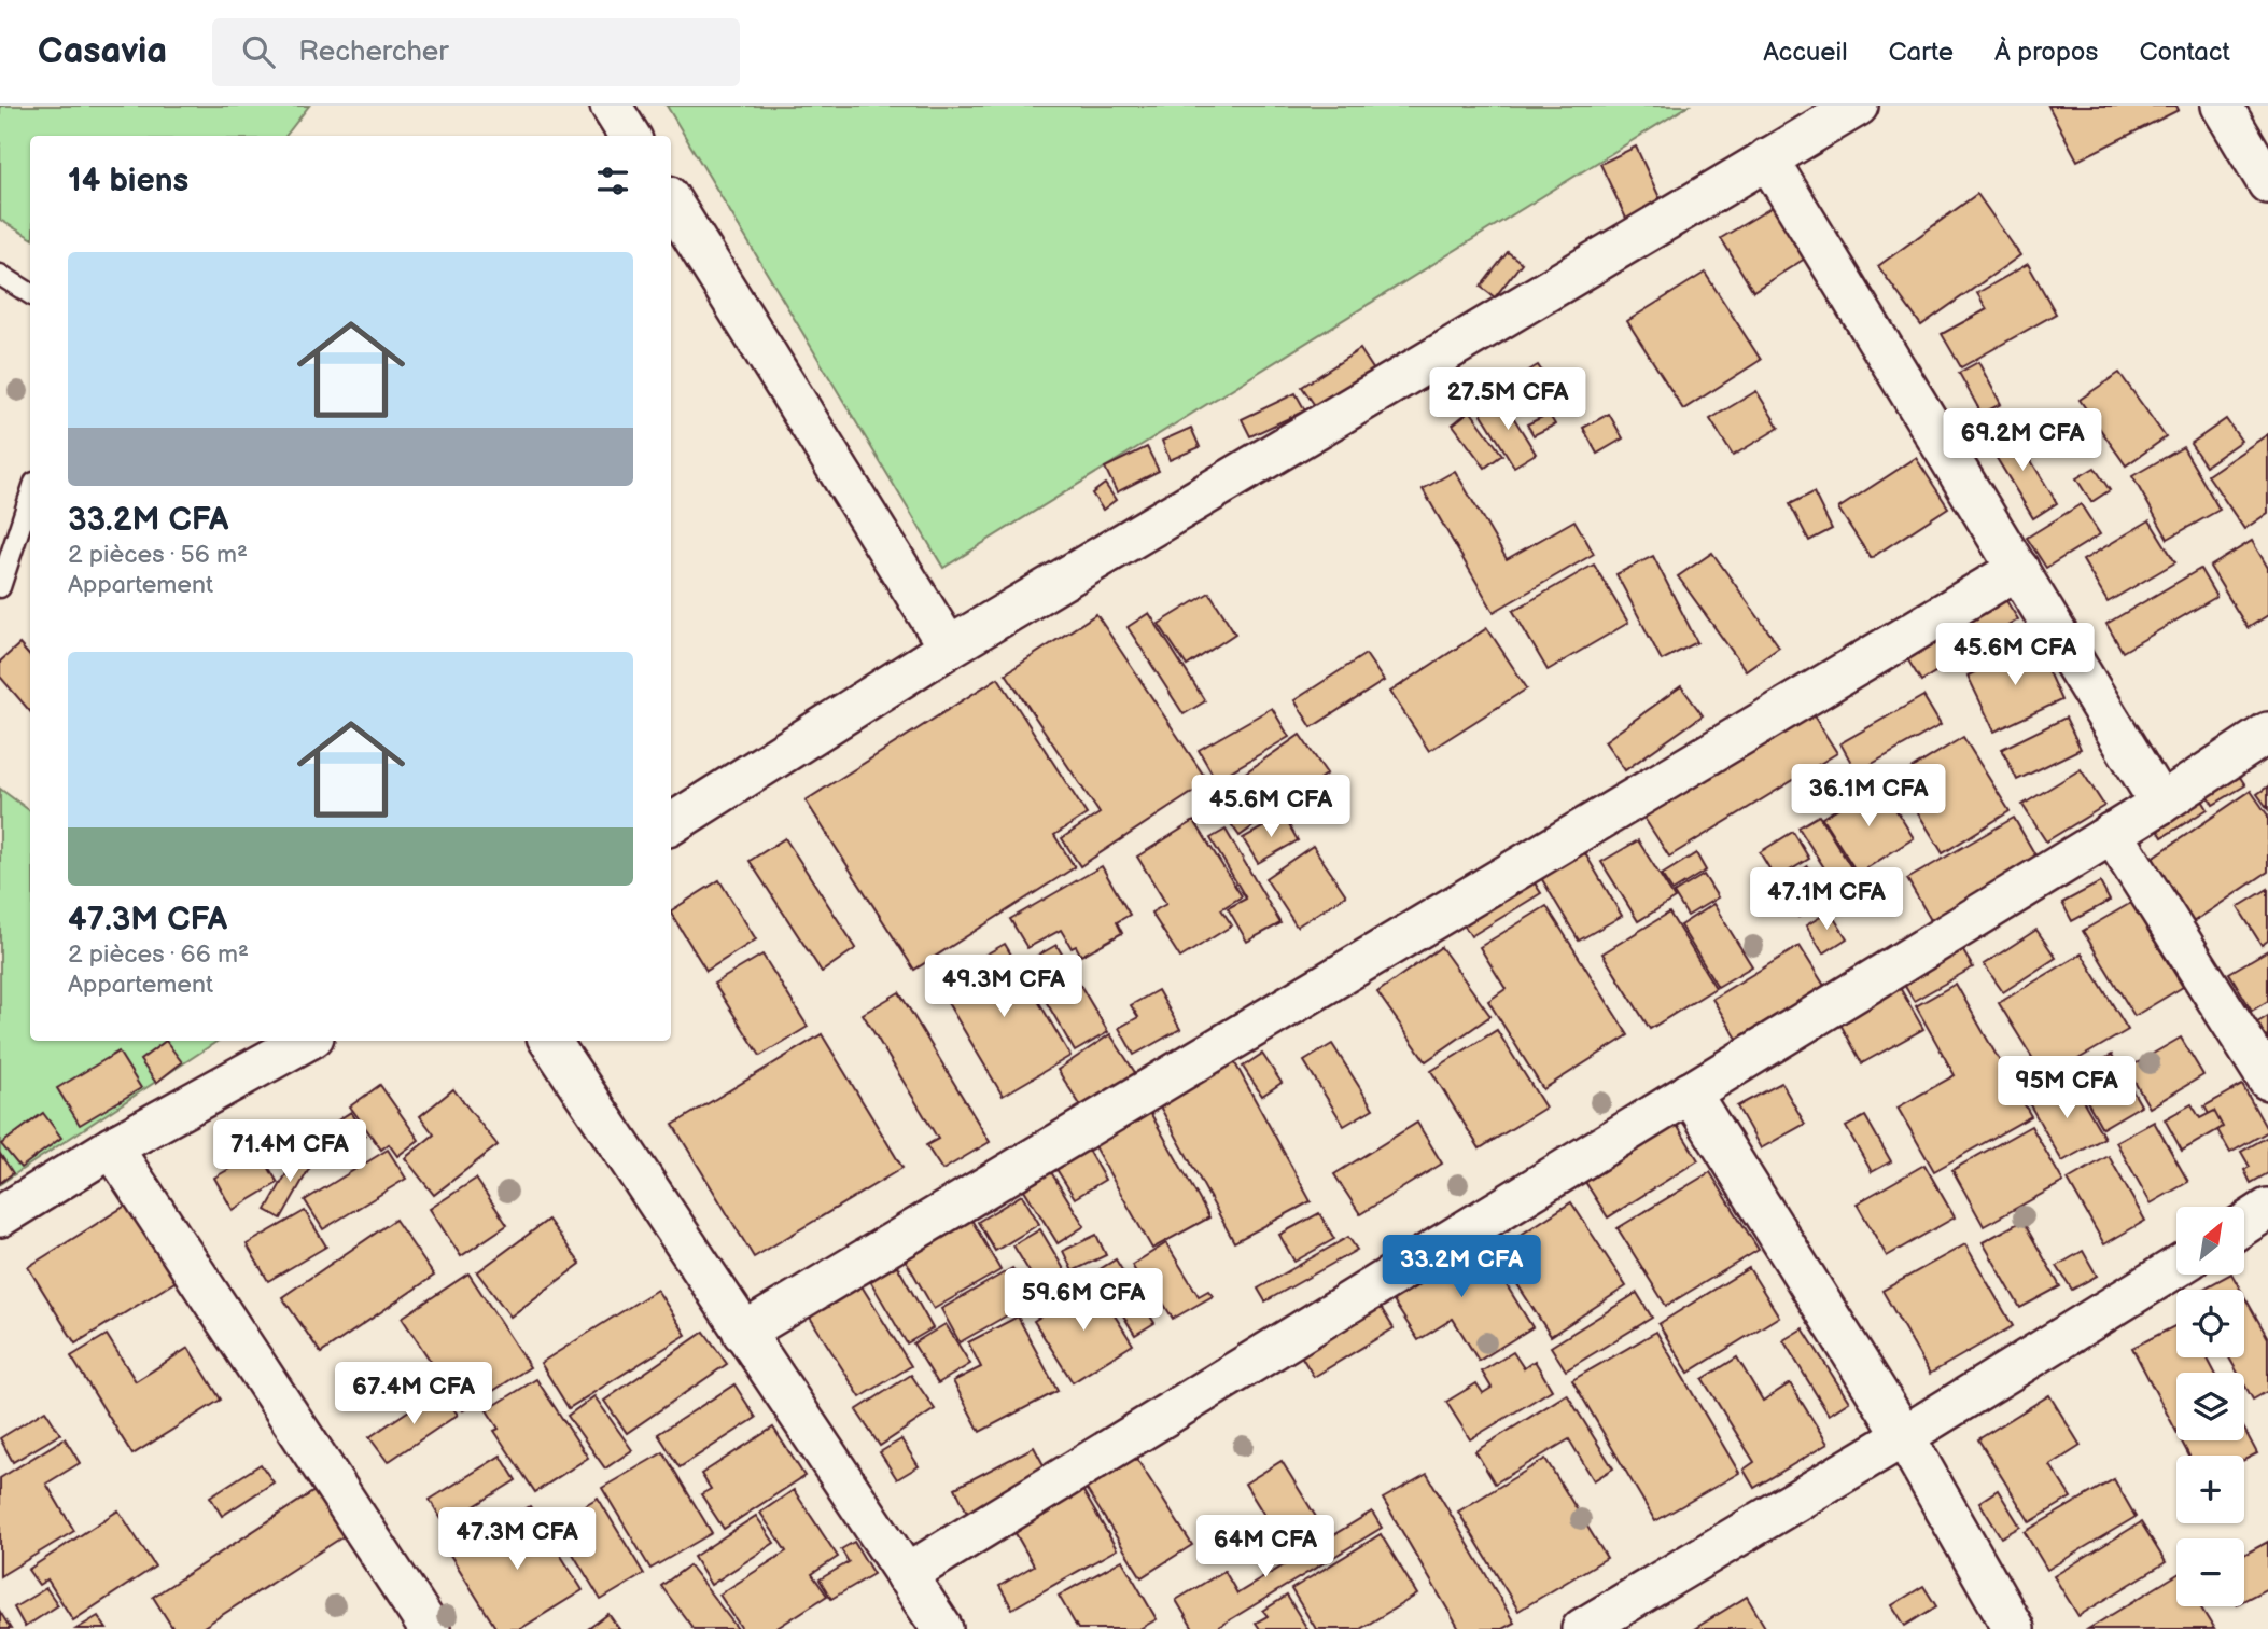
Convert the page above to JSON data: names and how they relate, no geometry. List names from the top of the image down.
{
  "north": "top right",
  "page": {
    "header": "Casavia",
    "search": "Rechercher",
    "nav": [
      "Accueil",
      "Carte",
      "À propos",
      "Contact"
    ],
    "heading": "14 biens",
    "list": [
      {
        "name": "33.2M CFA",
        "note": "2 pièces · 56 m² · Appartement"
      },
      {
        "name": "47.3M CFA",
        "note": "2 pièces · 66 m² · Appartement"
      }
    ],
    "price": [
      "27.5M CFA",
      "69.2M CFA",
      "45.6M CFA",
      "36.1M CFA",
      "45.6M CFA",
      "47.1M CFA",
      "49.3M CFA",
      "95M CFA",
      "71.4M CFA",
      "33.2M CFA",
      "59.6M CFA",
      "67.4M CFA",
      "47.3M CFA",
      "64M CFA"
    ],
    "map_buttons": ["+", "−"]
  }
}
